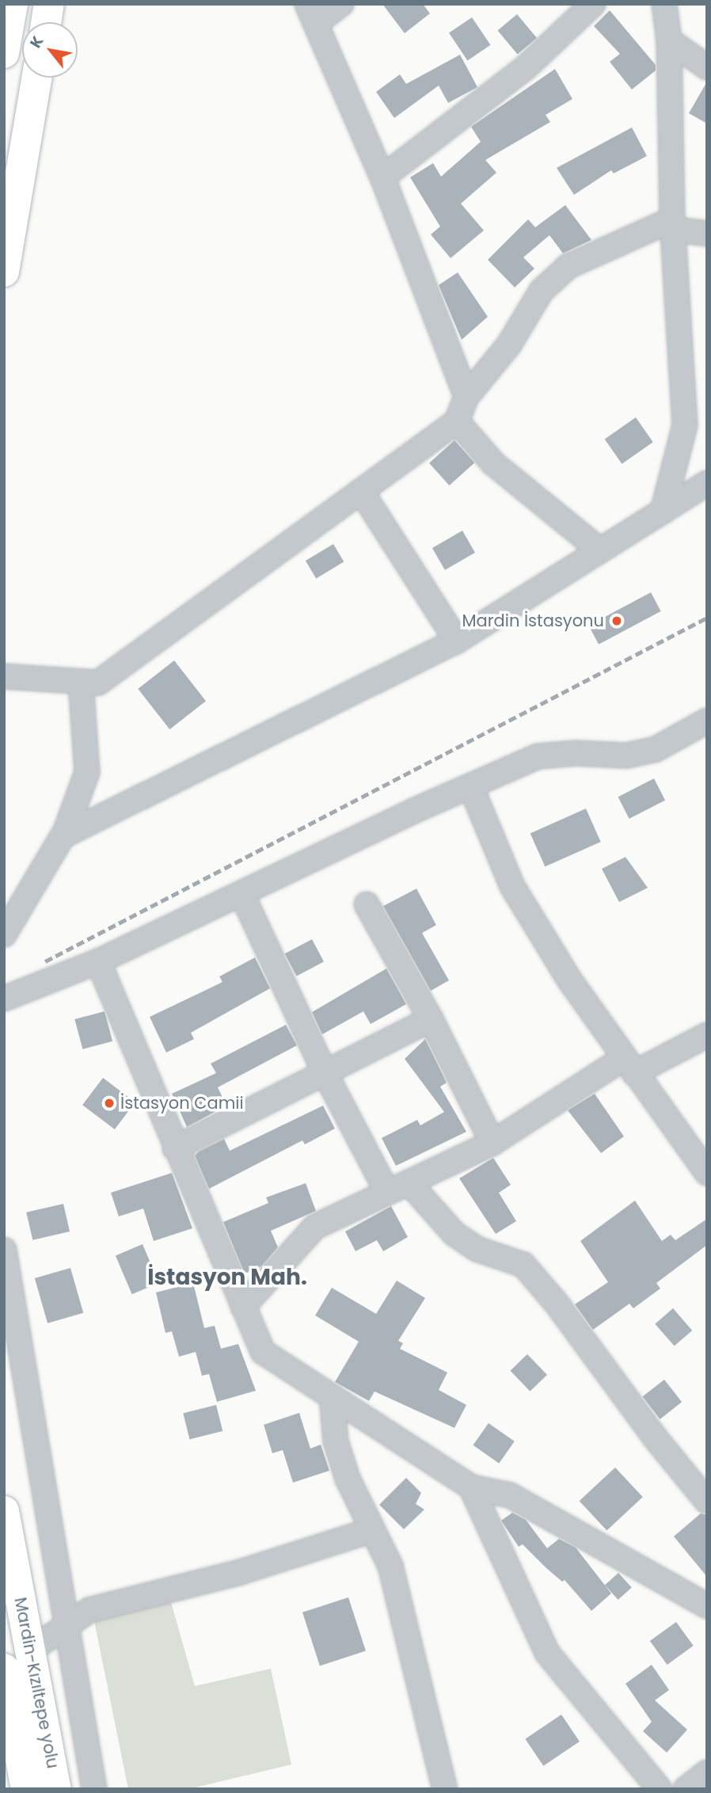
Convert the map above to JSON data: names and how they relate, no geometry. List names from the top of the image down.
{
  "streets": {
    "highway": ["Mardin-Kızıltepe yolu"]
  },
  "districts": ["İstasyon Mah."],
  "places": ["Mardin İstasyonu", "İstasyon Camii"],
  "north": "top left"
}
